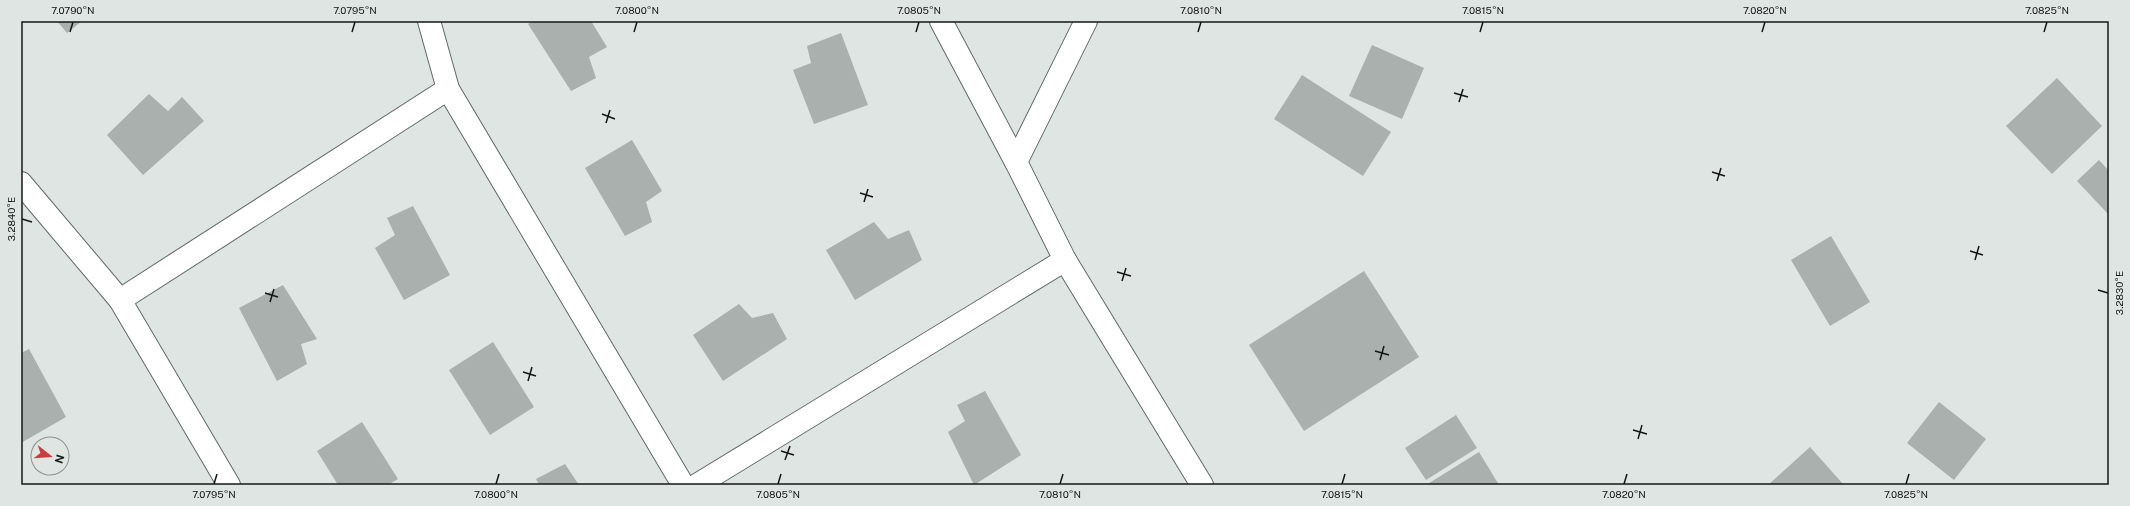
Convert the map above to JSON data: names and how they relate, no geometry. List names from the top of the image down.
{
  "north": "right",
  "coordinates": [
    "7.0790°N",
    "7.0795°N",
    "7.0800°N",
    "7.0805°N",
    "7.0810°N",
    "7.0815°N",
    "7.0820°N",
    "7.0825°N",
    "3.2840°E",
    "3.2830°E"
  ]
}
